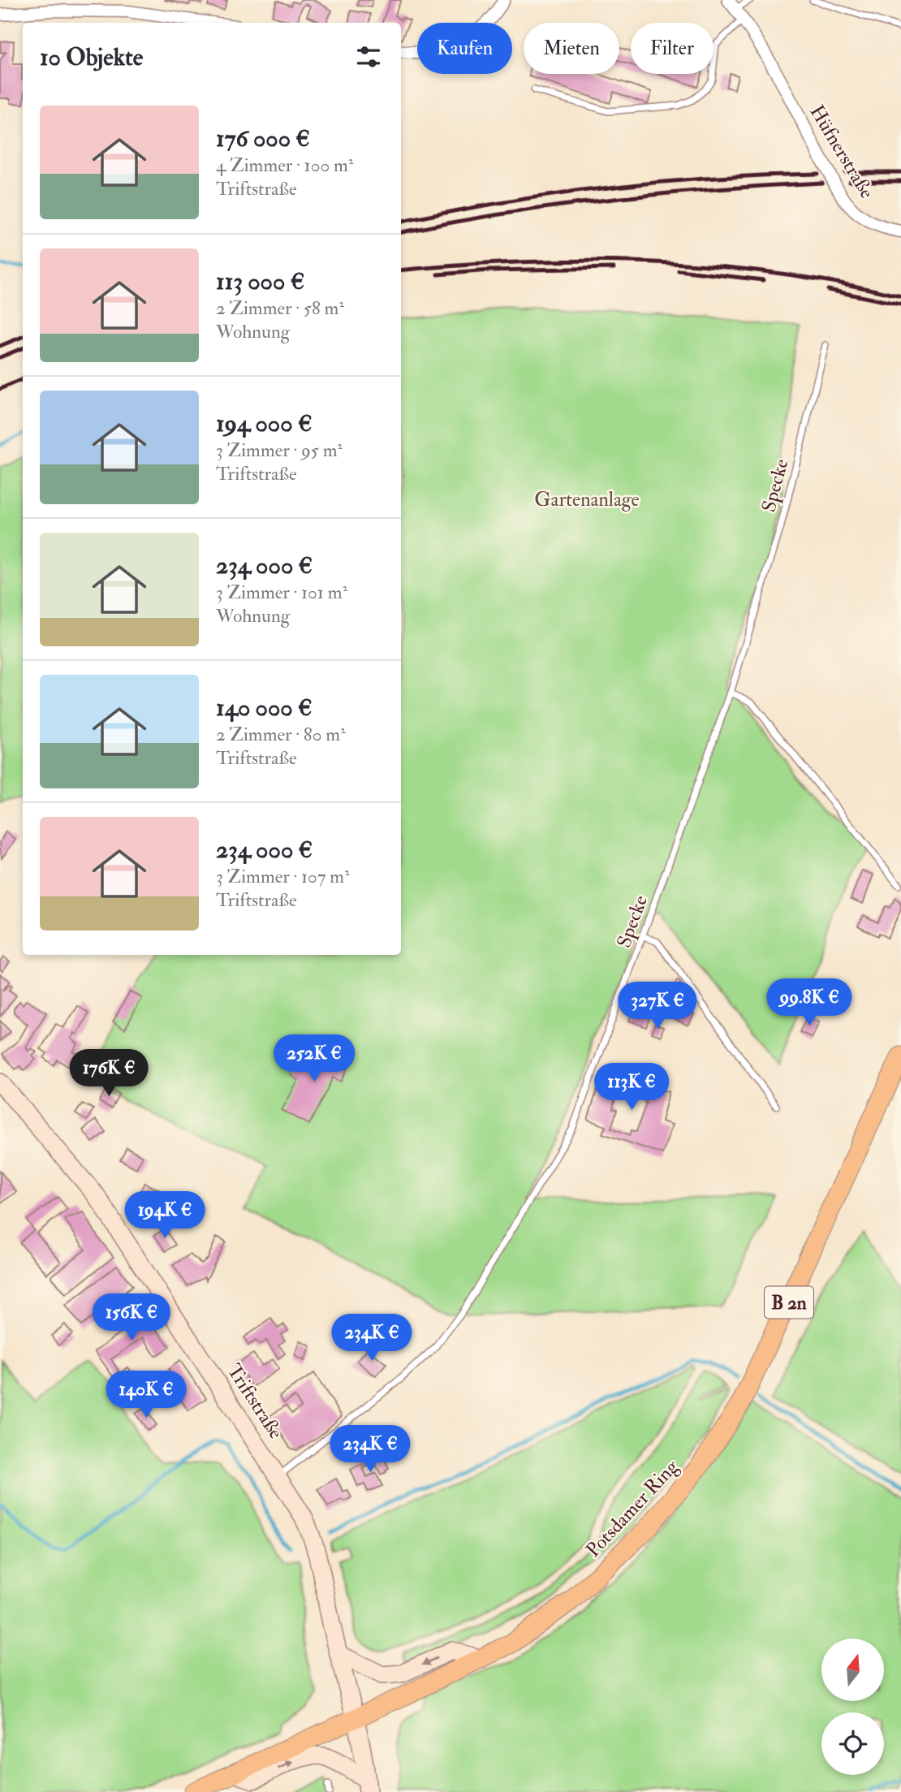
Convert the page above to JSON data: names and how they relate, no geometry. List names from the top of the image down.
{
  "streets": {
    "main road": ["B 2n", "Triftstraße", "Potsdamer Ring"],
    "street": ["Hüfnerstraße"],
    "lane": ["Specke"]
  },
  "crossings": [
    ["Specke", "Triftstraße"],
    ["Triftstraße", "Potsdamer Ring"]
  ],
  "parks": ["Gartenanlage"],
  "north": "top",
  "page": {
    "chip": ["Kaufen", "Mieten", "Filter"],
    "heading": "10 Objekte",
    "list": [
      {
        "name": "176 000 €",
        "note": "4 Zimmer · 100 m² · Triftstraße"
      },
      {
        "name": "113 000 €",
        "note": "2 Zimmer · 58 m² · Wohnung"
      },
      {
        "name": "194 000 €",
        "note": "3 Zimmer · 95 m² · Triftstraße"
      },
      {
        "name": "234 000 €",
        "note": "3 Zimmer · 101 m² · Wohnung"
      },
      {
        "name": "140 000 €",
        "note": "2 Zimmer · 80 m² · Triftstraße"
      },
      {
        "name": "234 000 €",
        "note": "3 Zimmer · 107 m² · Triftstraße"
      }
    ],
    "price": [
      "99.8K €",
      "327K €",
      "252K €",
      "176K €",
      "113K €",
      "194K €",
      "156K €",
      "234K €",
      "140K €",
      "234K €"
    ]
  }
}
